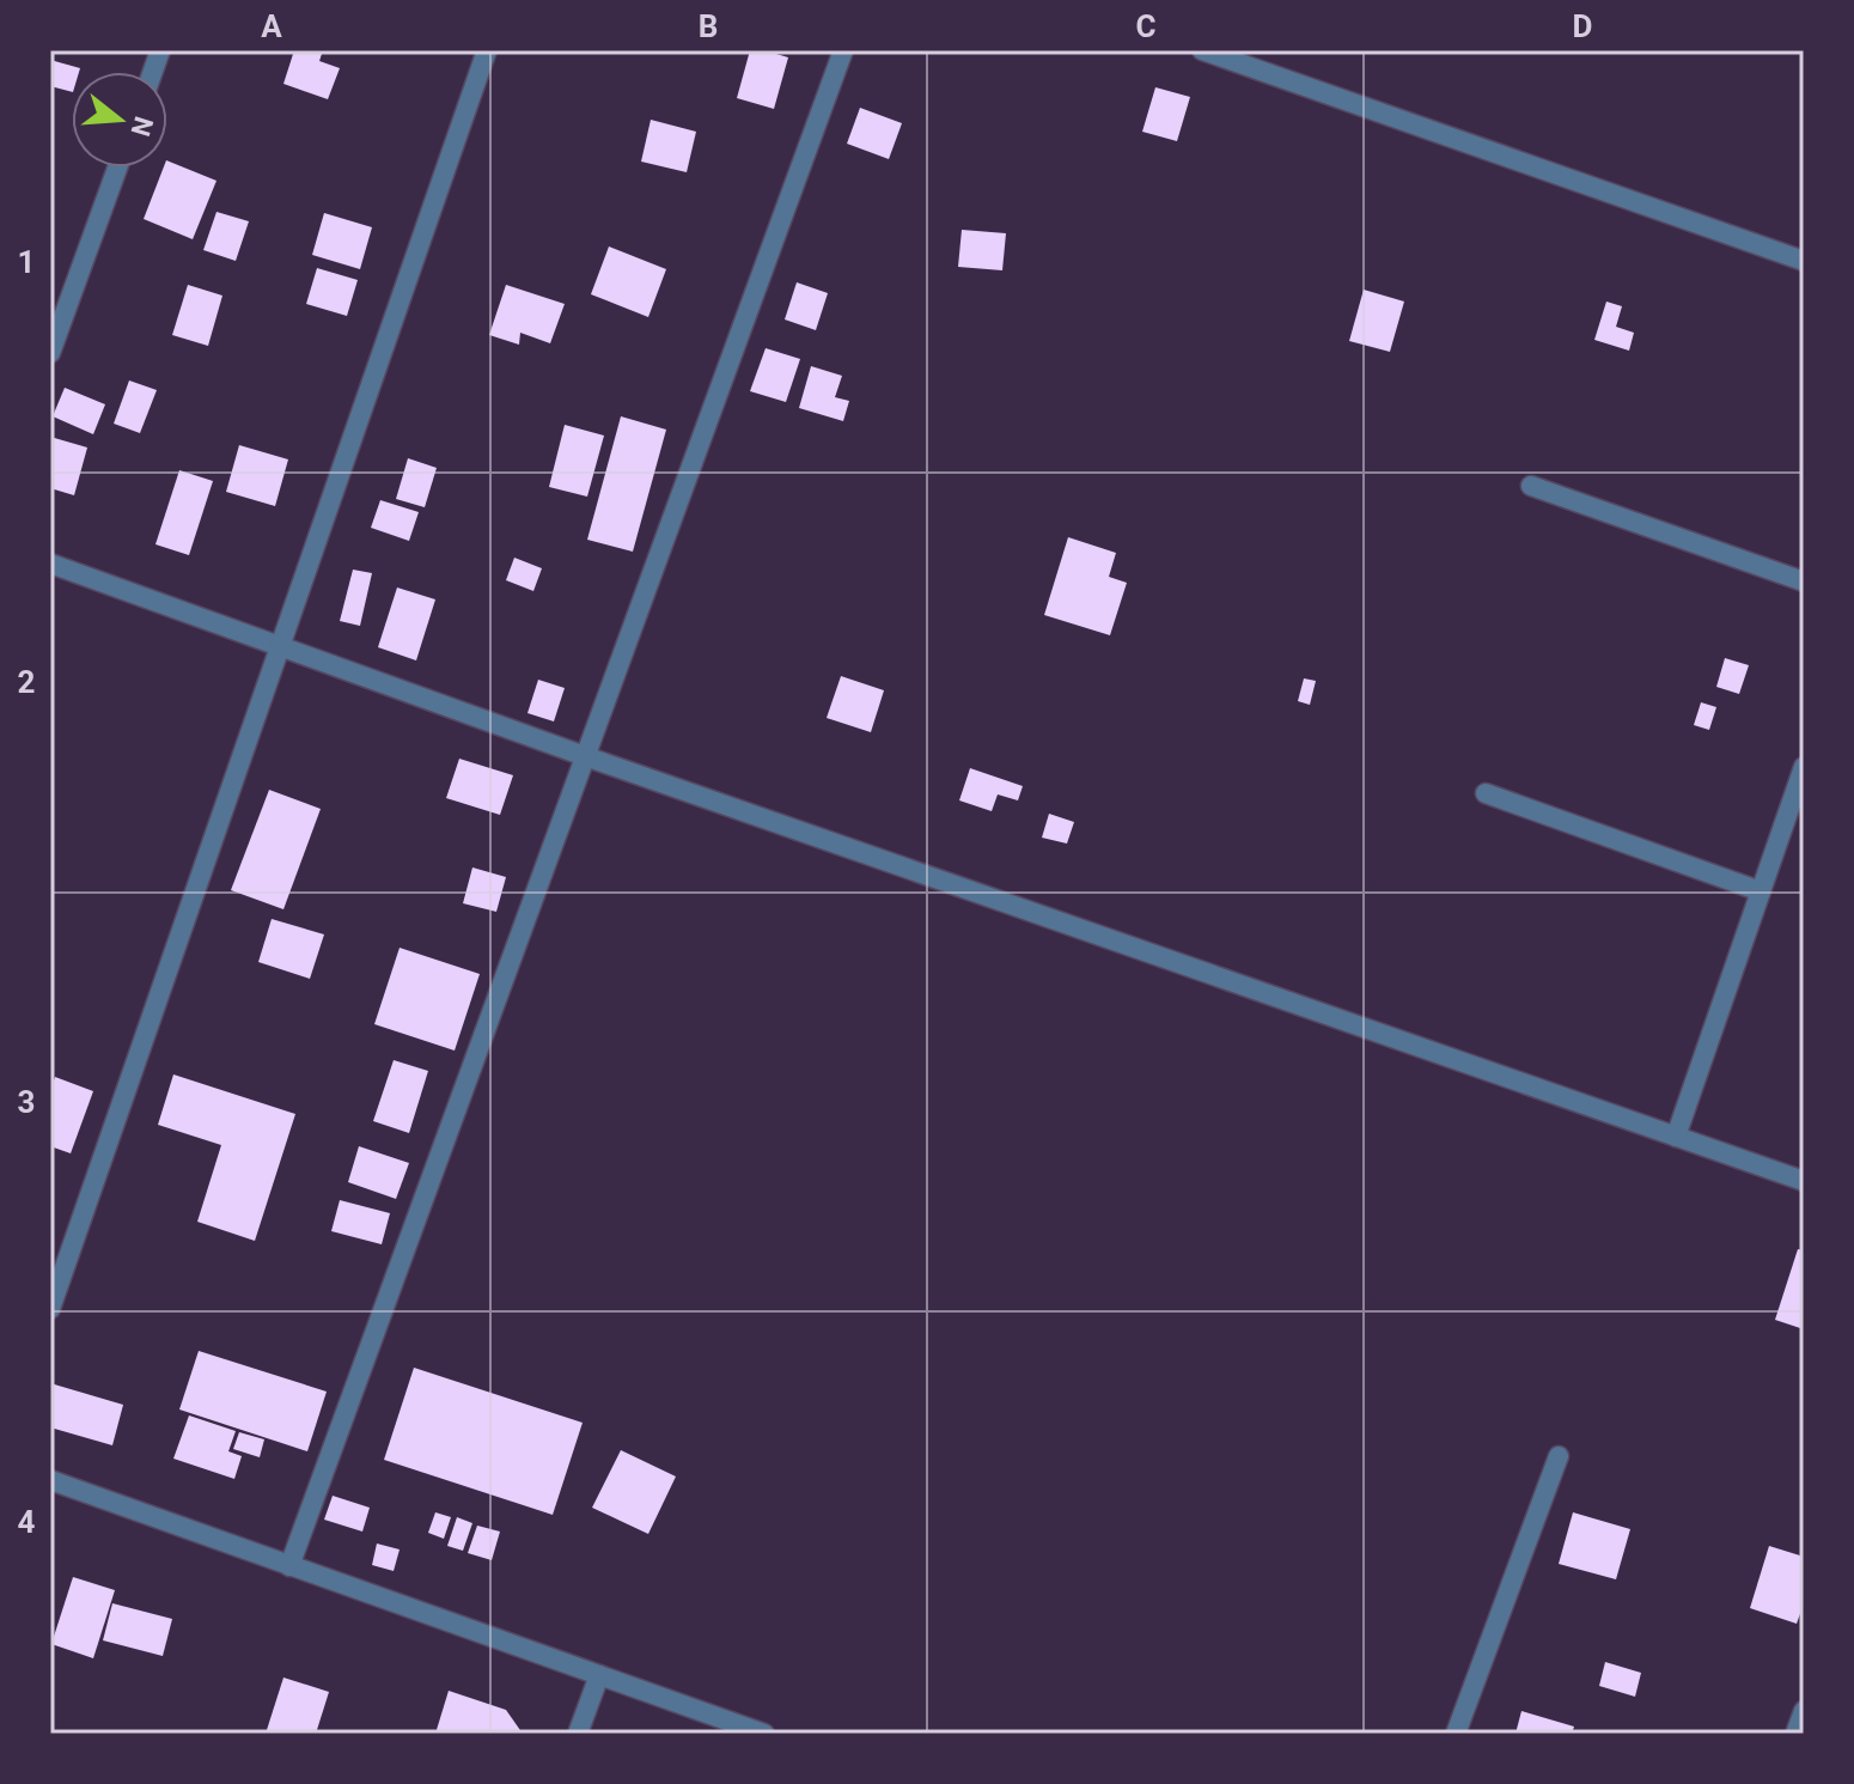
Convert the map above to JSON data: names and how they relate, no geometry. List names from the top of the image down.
{
  "north": "right",
  "grid": {
    "columns": [
      "A",
      "B",
      "C",
      "D"
    ],
    "rows": [
      "1",
      "2",
      "3",
      "4"
    ]
  }
}
